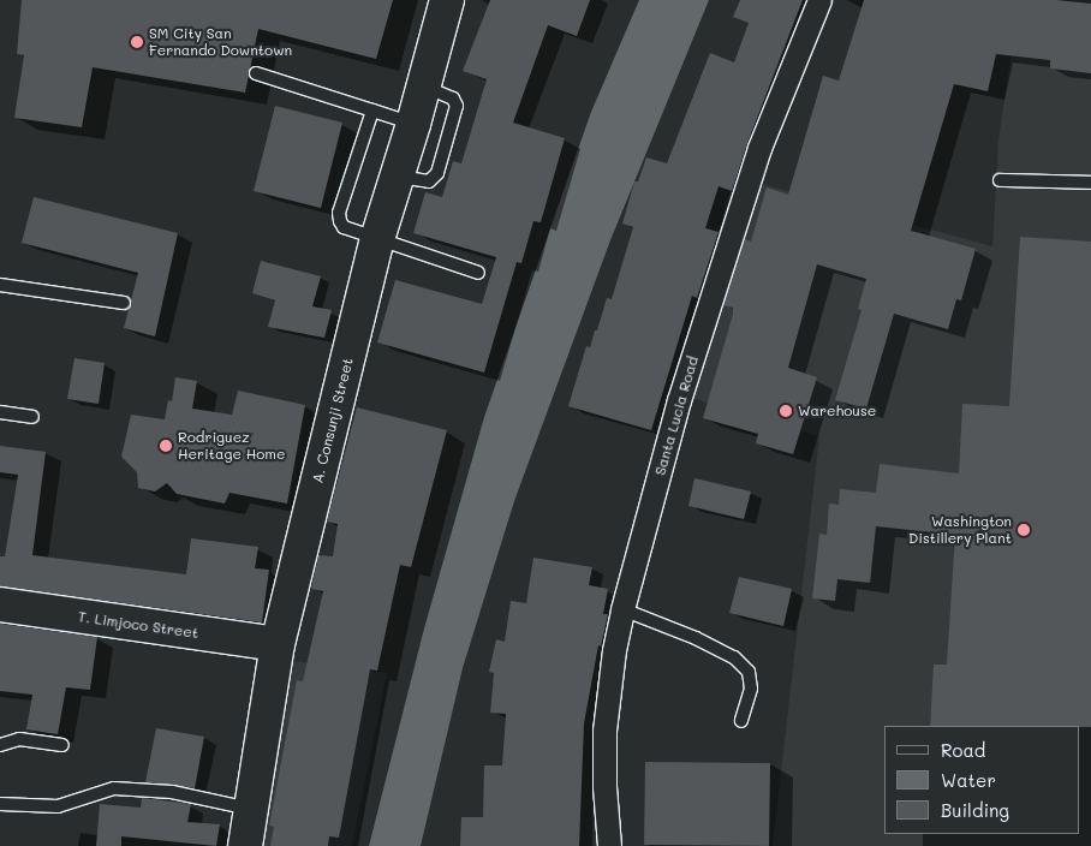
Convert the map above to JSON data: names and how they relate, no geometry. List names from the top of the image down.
{
  "streets": {
    "main road": ["A. Consunji Street", "T. Limjoco Street"],
    "street": ["Santa Lucia Road"]
  },
  "crossings": [
    ["A. Consunji Street", "T. Limjoco Street"]
  ],
  "places": [
    "SM City San Fernando Downtown",
    "Warehouse",
    "Rodriguez Heritage Home",
    "Washington Distillery Plant"
  ],
  "legend": ["Road", "Water", "Building"]
}
